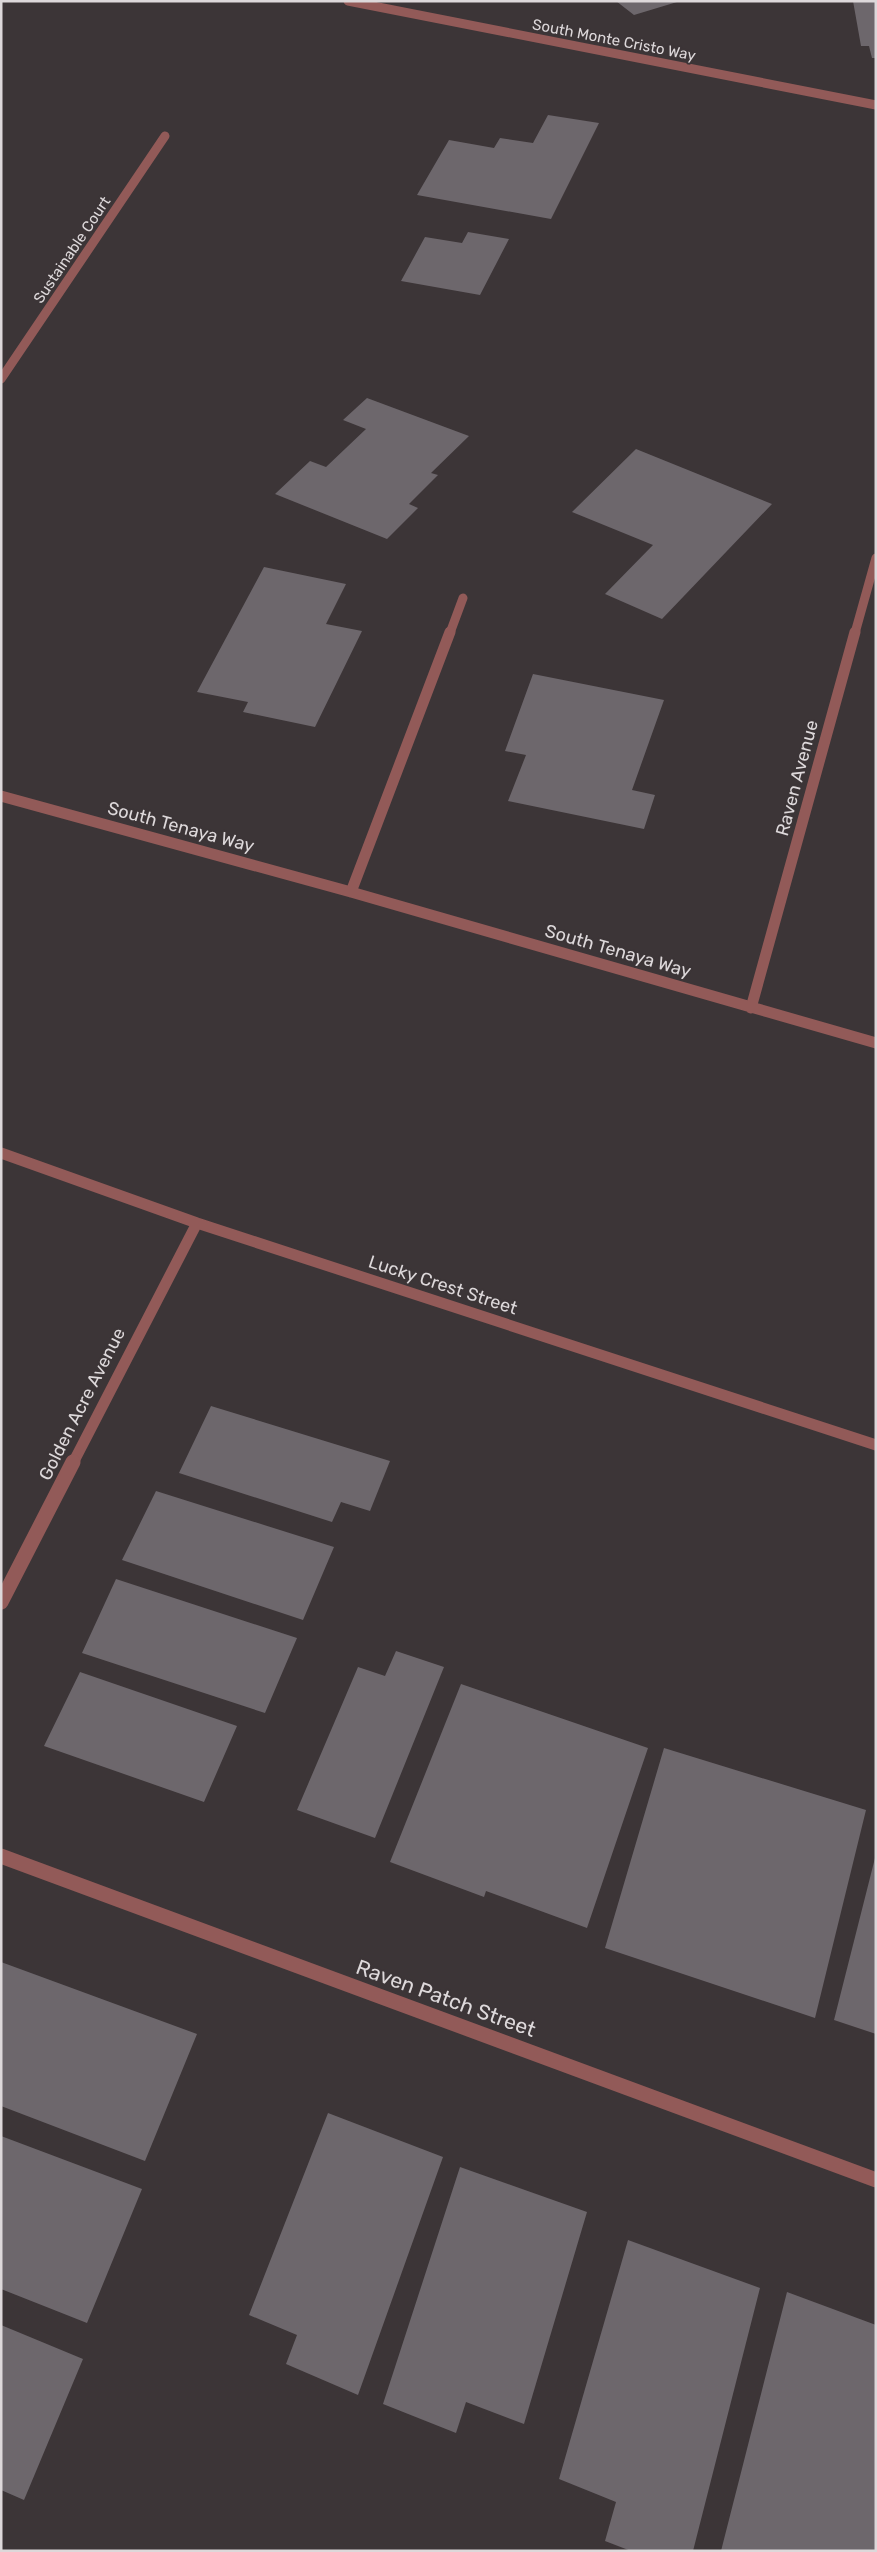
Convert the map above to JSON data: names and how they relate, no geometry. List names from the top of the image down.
{
  "streets": {
    "street": [
      "South Monte Cristo Way",
      "Sustainable Court",
      "Raven Avenue",
      "South Tenaya Way",
      "Lucky Crest Street",
      "Golden Acre Avenue",
      "Raven Patch Street"
    ]
  },
  "crossings": [
    ["Raven Avenue", "South Tenaya Way"],
    ["Lucky Crest Street", "Golden Acre Avenue"]
  ]
}
